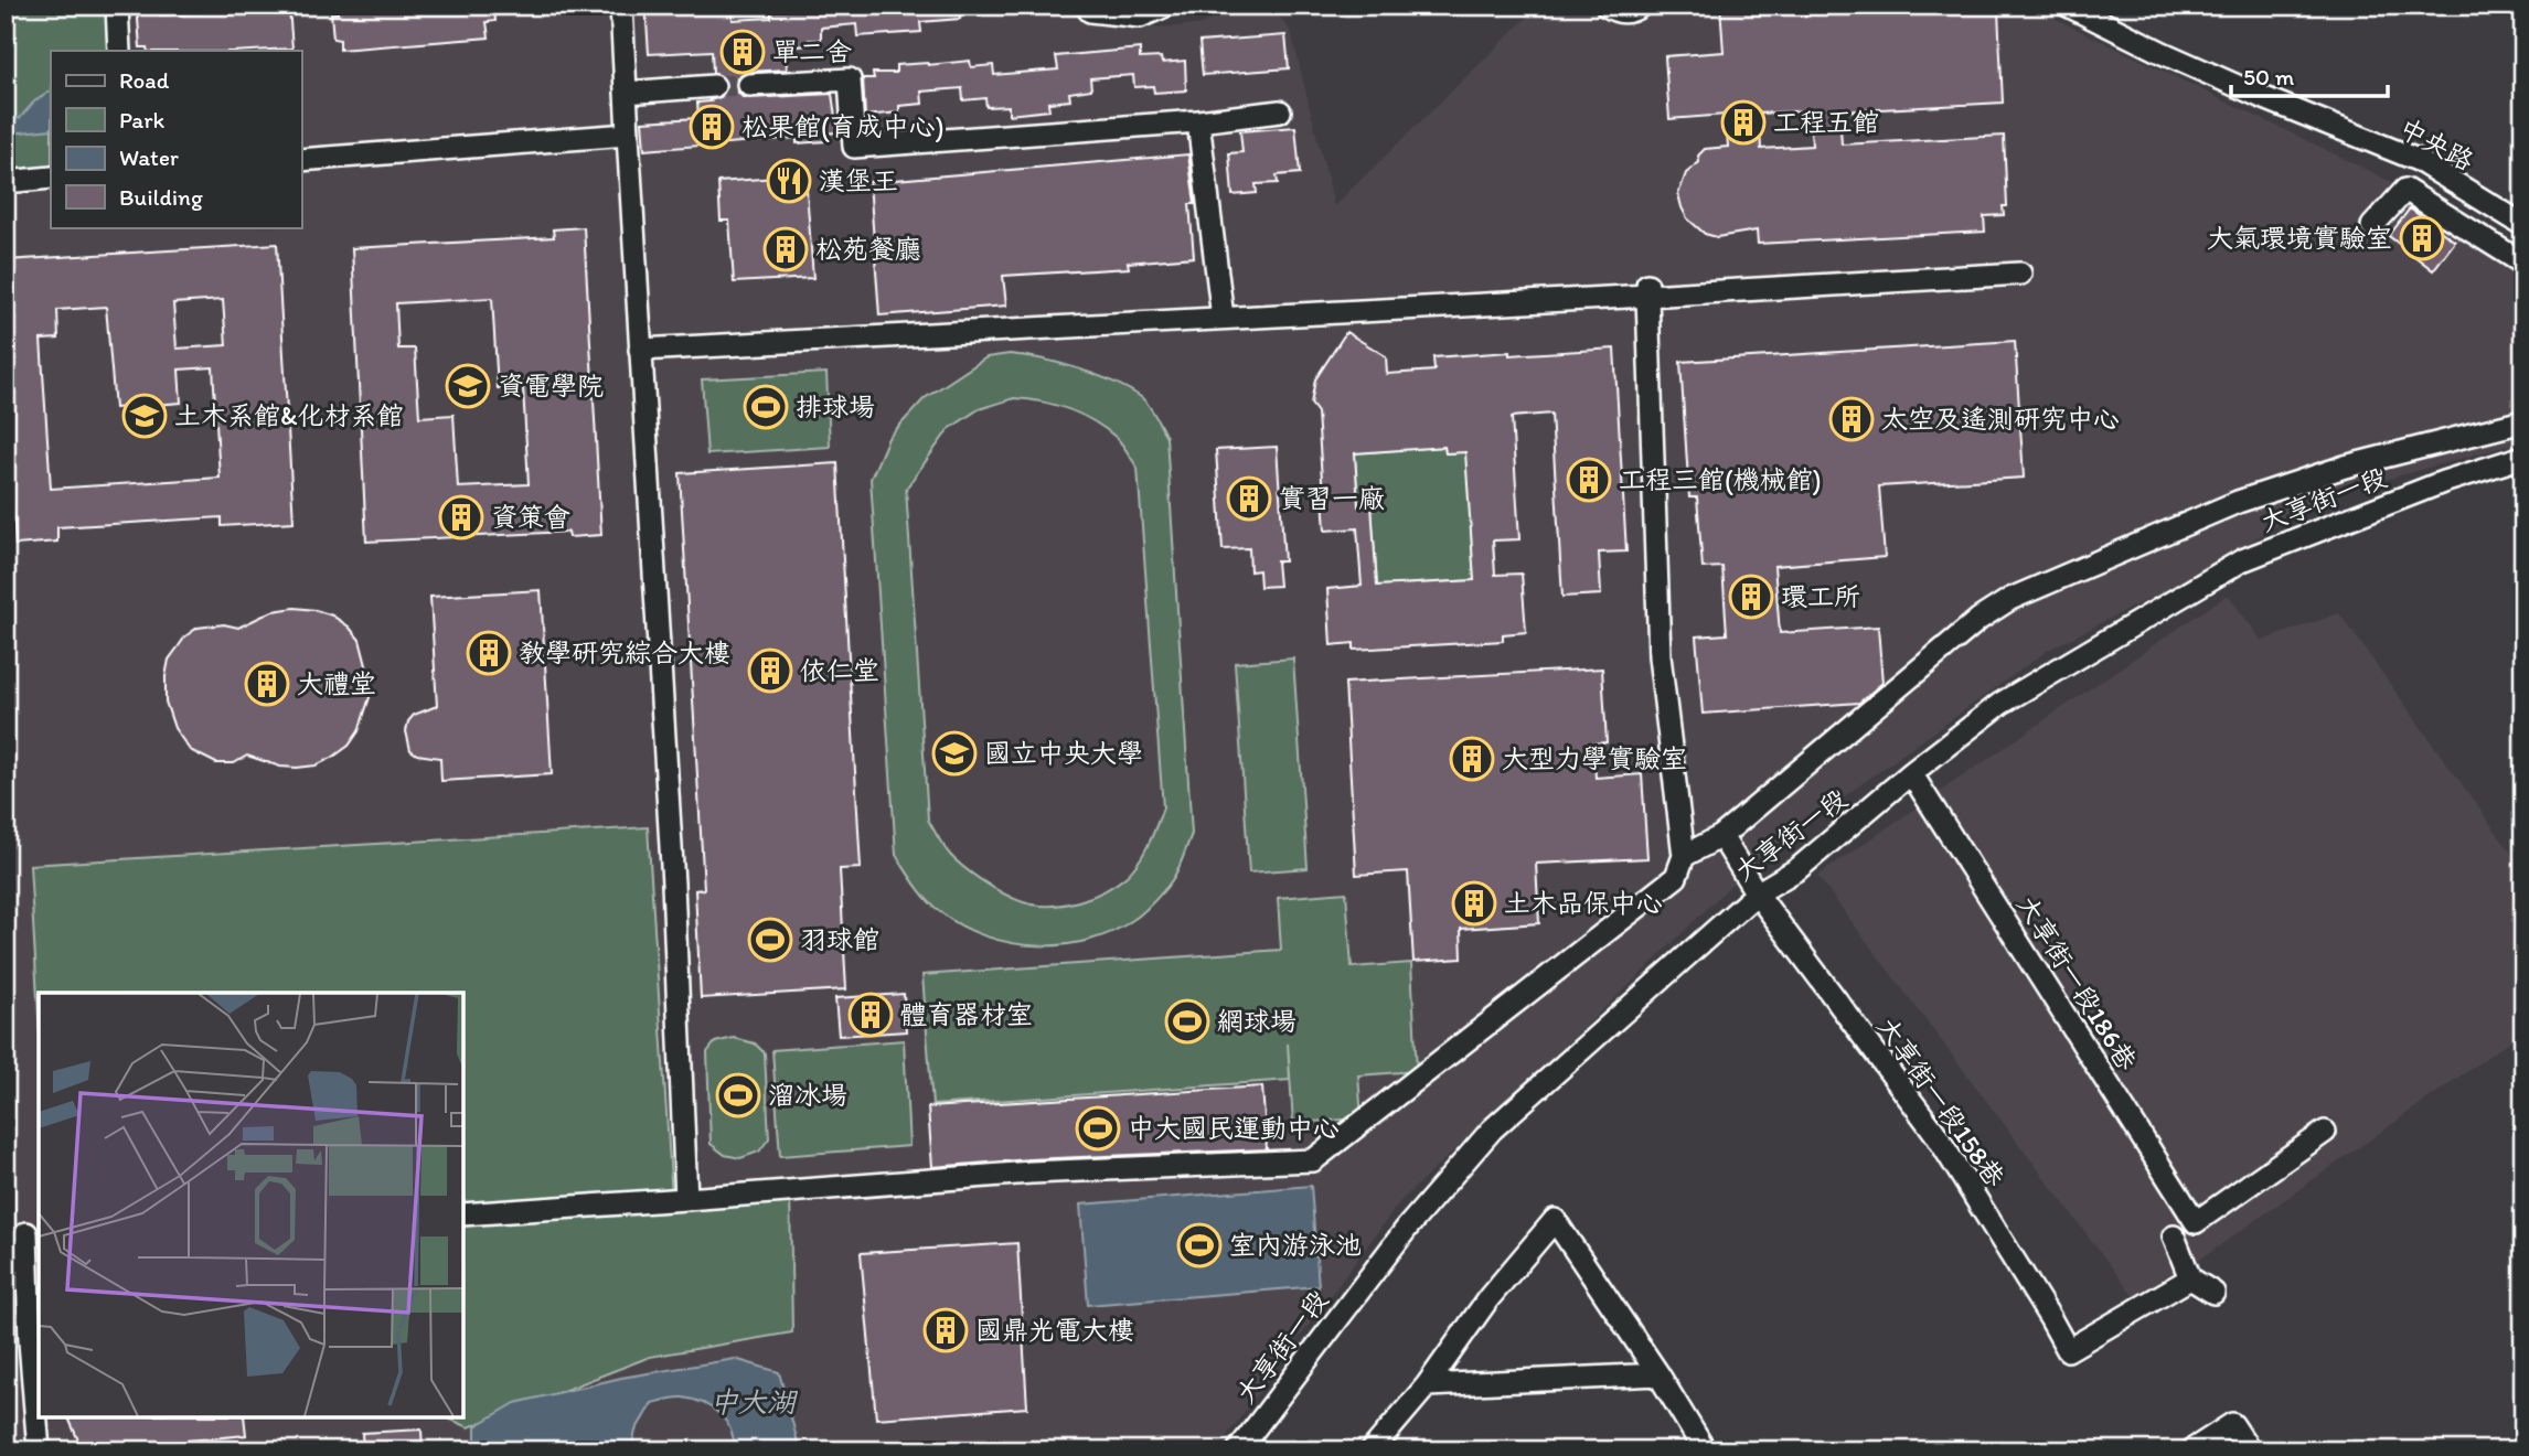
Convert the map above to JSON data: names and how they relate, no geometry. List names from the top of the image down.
{
  "streets": {
    "street": [
      "中央路",
      "大享街一段",
      "大享街一段186巷",
      "大享街一段158巷"
    ]
  },
  "crossings": [
    ["大享街一段", "大享街一段186巷"],
    ["大享街一段", "大享街一段158巷"]
  ],
  "water": ["中大湖"],
  "places": {
    "building": [
      "單二舍",
      "工程五館",
      "松果館(育成中心)",
      "大氣環境實驗室",
      "松苑餐廳",
      "太空及遙測研究中心",
      "工程三館(機械館)",
      "實習一廠",
      "資策會",
      "環工所",
      "教學研究綜合大樓",
      "依仁堂",
      "大禮堂",
      "大型力學實驗室",
      "土木品保中心",
      "體育器材室",
      "國鼎光電大樓"
    ],
    "restaurant": ["漢堡王"],
    "school or university": ["資電學院", "土木系館&化材系館", "國立中央大學"],
    "sports": [
      "排球場",
      "羽球館",
      "網球場",
      "溜冰場",
      "中大國民運動中心",
      "室內游泳池"
    ]
  },
  "legend": [
    "Road",
    "Park",
    "Water",
    "Building"
  ],
  "scale_bar": "50 m"
}
